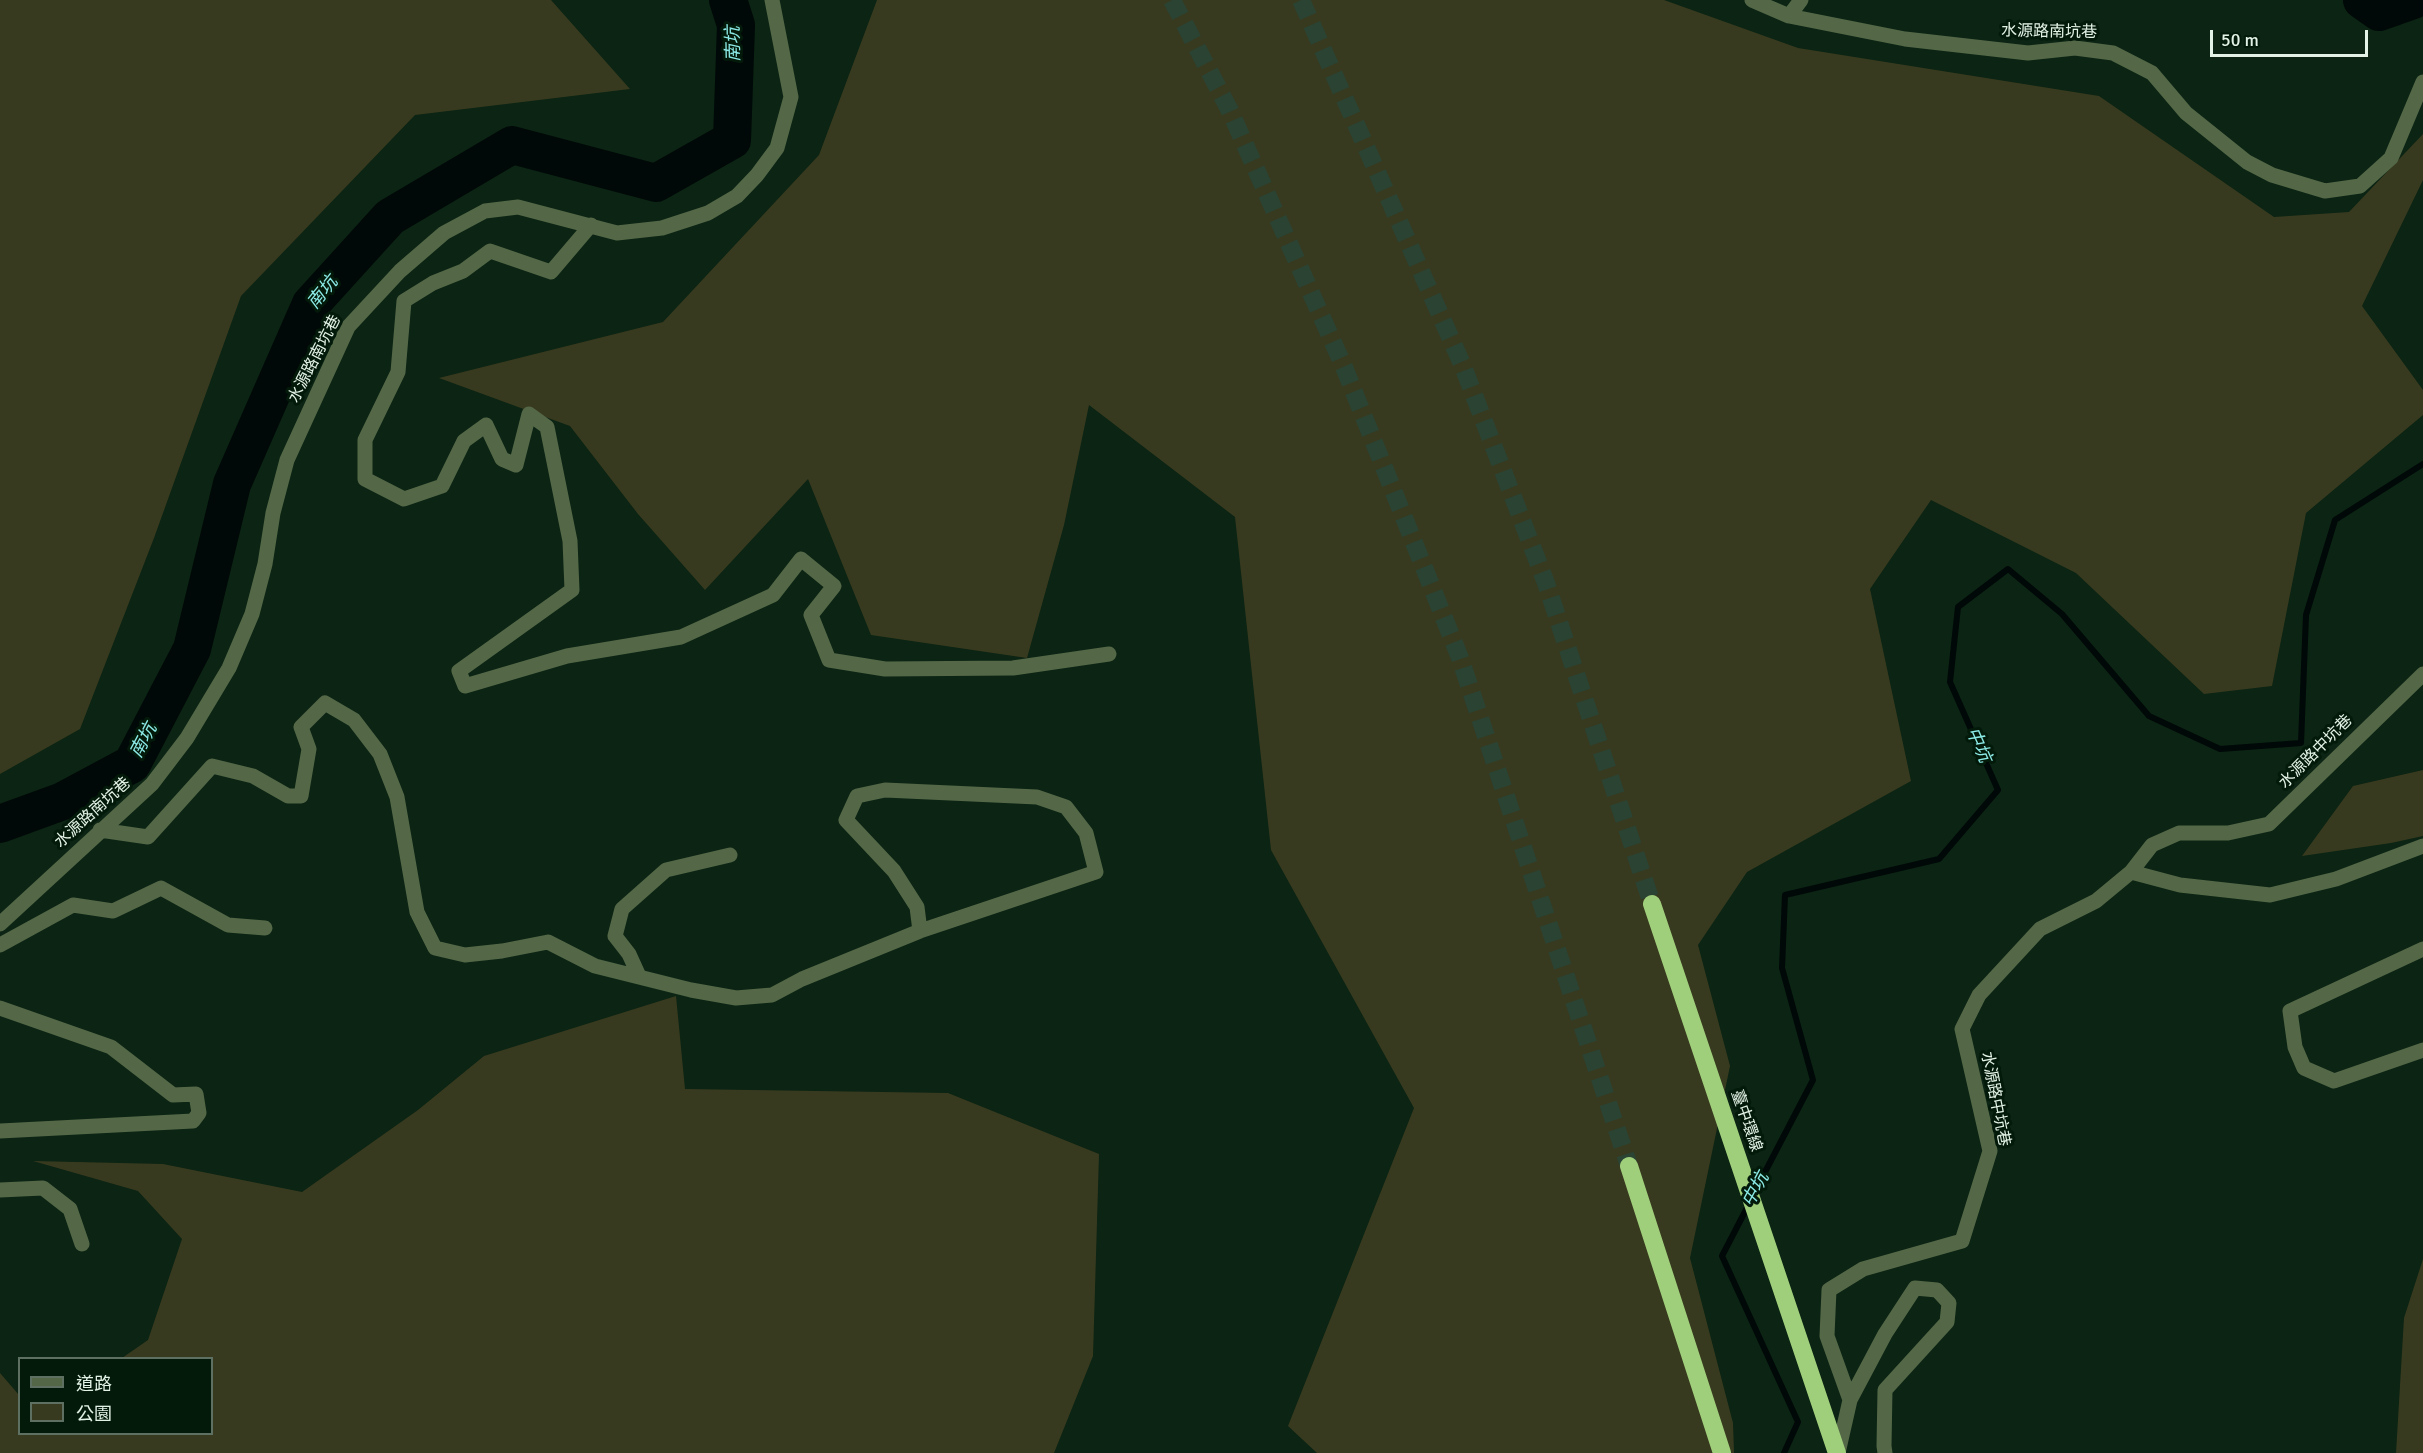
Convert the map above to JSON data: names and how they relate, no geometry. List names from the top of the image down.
{
  "streets": {
    "highway": ["臺中環線"],
    "street": ["水源路南坑巷", "水源路中坑巷"]
  },
  "water": ["南坑", "中坑"],
  "legend": ["道路", "公園"],
  "scale_bar": "50 m"
}
